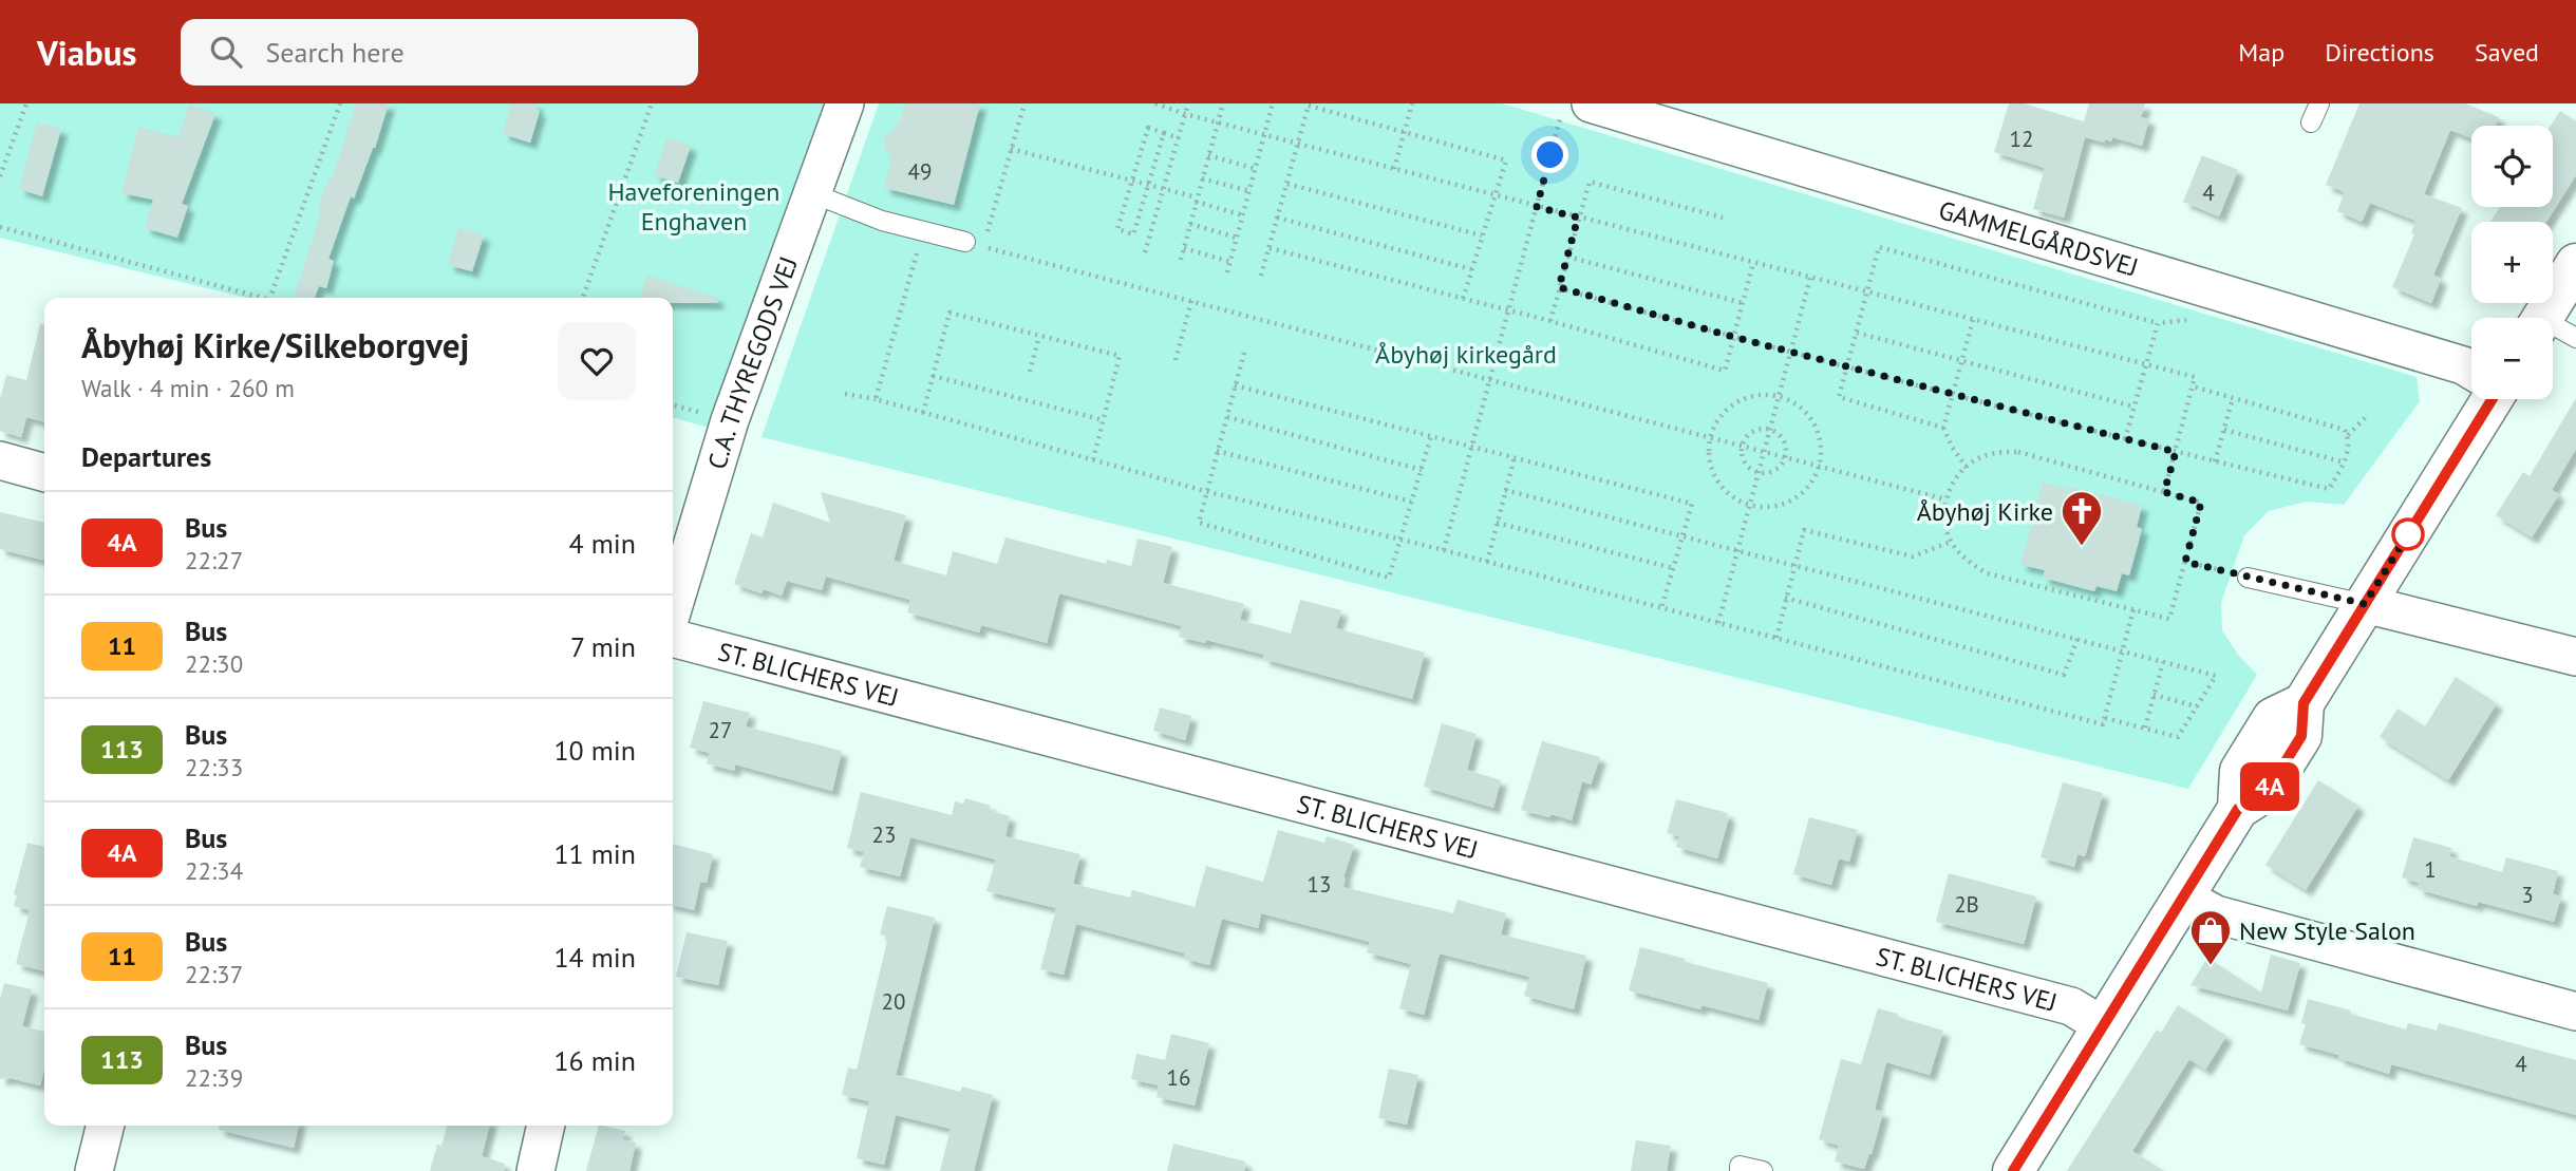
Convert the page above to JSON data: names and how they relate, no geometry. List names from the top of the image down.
{
  "streets": {
    "street": ["GAMMELGÅRDSVEJ", "C.A. THYREGODS VEJ", "ST. BLICHERS VEJ"]
  },
  "parks": ["Haveforeningen Enghaven", "Åbyhøj kirkegård"],
  "places": {
    "church": ["Åbyhøj Kirke"],
    "shop": ["New Style Salon"]
  },
  "lines": ["bus line 4A"],
  "house_numbers": [
    "12",
    "49",
    "4",
    "27",
    "23",
    "1",
    "13",
    "3",
    "2B",
    "20",
    "4",
    "16"
  ],
  "page": {
    "header": "Viabus",
    "search": "Search here",
    "nav": ["Map", "Directions", "Saved"],
    "on_map": "4A",
    "map_buttons": ["+", "−"],
    "heading": [
      ["Åbyhøj Kirke/Silkeborgvej", "Walk · 4 min · 260 m"],
      "Departures"
    ],
    "list": [
      {
        "mark": "4A",
        "name": "Bus",
        "note": "22:27",
        "value": "4 min"
      },
      {
        "mark": "11",
        "name": "Bus",
        "note": "22:30",
        "value": "7 min"
      },
      {
        "mark": "113",
        "name": "Bus",
        "note": "22:33",
        "value": "10 min"
      },
      {
        "mark": "4A",
        "name": "Bus",
        "note": "22:34",
        "value": "11 min"
      },
      {
        "mark": "11",
        "name": "Bus",
        "note": "22:37",
        "value": "14 min"
      },
      {
        "mark": "113",
        "name": "Bus",
        "note": "22:39",
        "value": "16 min"
      }
    ]
  }
}
